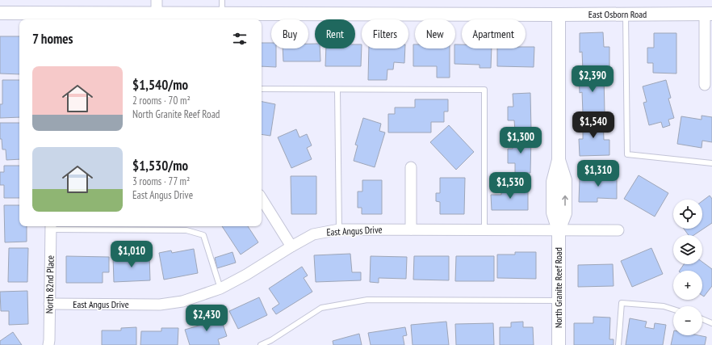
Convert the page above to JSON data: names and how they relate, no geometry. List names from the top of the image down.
{
  "streets": {
    "street": [
      "East Osborn Road",
      "East Angus Drive",
      "North 82nd Place",
      "North Granite Reef Road"
    ]
  },
  "crossings": [
    ["East Osborn Road", "North Granite Reef Road"],
    ["East Angus Drive", "North 82nd Place"],
    ["East Angus Drive", "North Granite Reef Road"]
  ],
  "page": {
    "chip": [
      "Buy",
      "Rent",
      "Filters",
      "New",
      "Apartment"
    ],
    "heading": "7 homes",
    "list": [
      {
        "name": "$1,540/mo",
        "note": "2 rooms · 70 m² · North Granite Reef Road"
      },
      {
        "name": "$1,530/mo",
        "note": "3 rooms · 77 m² · East Angus Drive"
      }
    ],
    "price": [
      "$2,390",
      "$1,540",
      "$1,300",
      "$1,310",
      "$1,530",
      "$1,010",
      "$2,430"
    ],
    "map_buttons": ["+", "−"]
  }
}
